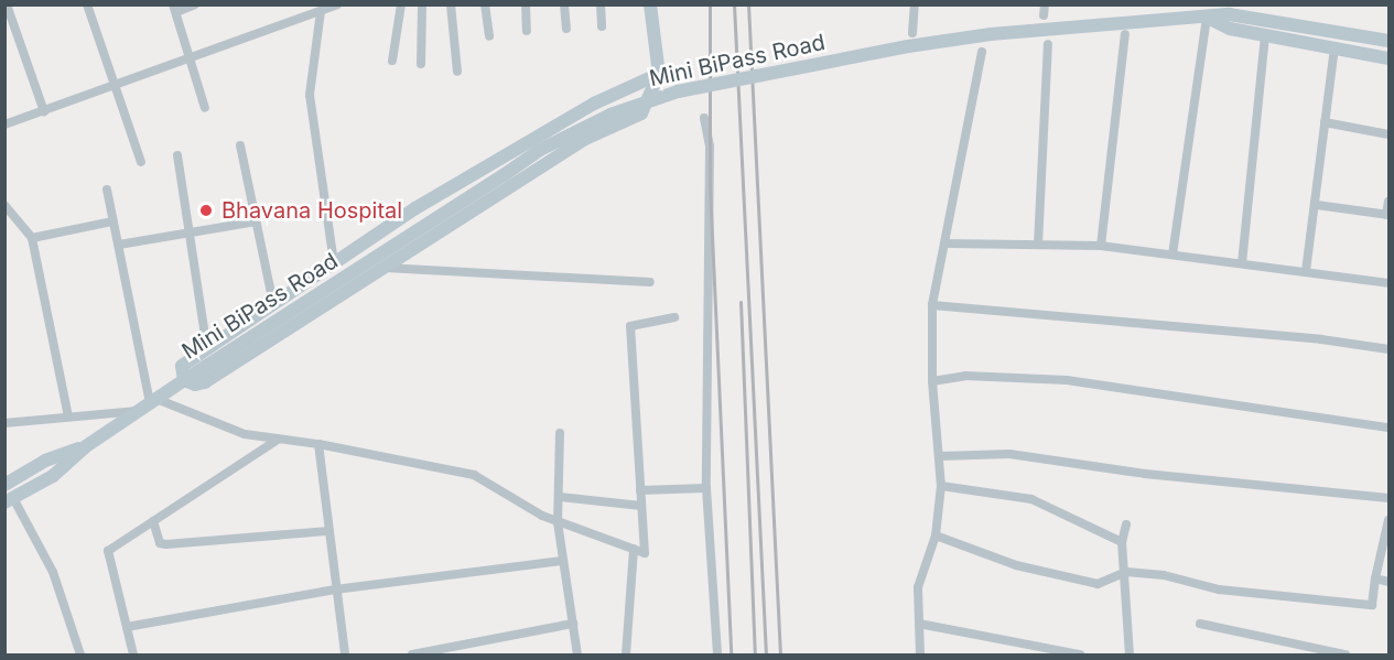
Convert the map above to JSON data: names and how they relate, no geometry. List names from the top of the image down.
{
  "streets": {
    "street": ["Mini BiPass Road"]
  },
  "places": ["Bhavana Hospital"]
}
